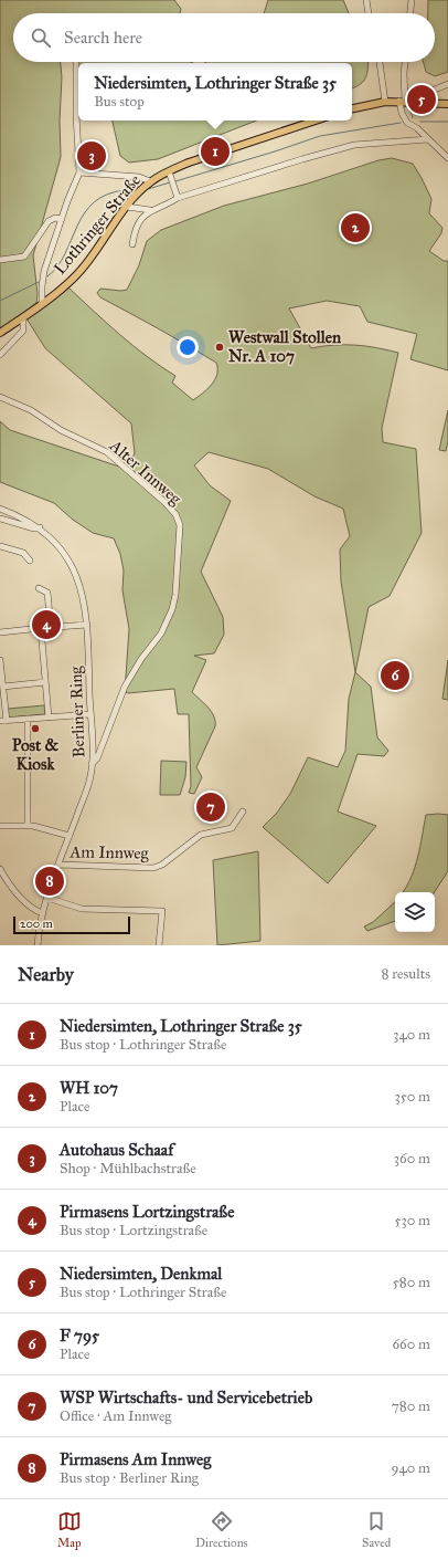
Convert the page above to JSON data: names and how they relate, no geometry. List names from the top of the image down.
{
  "streets": {
    "main road": ["Lothringer Straße"],
    "street": ["Alter Innweg", "Berliner Ring", "Am Innweg"]
  },
  "crossings": [
    ["Alter Innweg", "Berliner Ring"],
    ["Berliner Ring", "Am Innweg"]
  ],
  "places": ["Westwall Stollen Nr. A 107", "Post & Kiosk"],
  "scale_bar": "200 m",
  "page": {
    "search": "Search here",
    "popup": ["Niedersimten, Lothringer Straße 35", "Bus stop"],
    "pins": [
      "5",
      "1",
      "3",
      "2",
      "4",
      "6",
      "7",
      "8"
    ],
    "scale": "200 m",
    "heading": ["Nearby", "8 results"],
    "list": [
      {
        "mark": "1",
        "name": "Niedersimten, Lothringer Straße 35",
        "note": "Bus stop · Lothringer Straße",
        "value": "340 m"
      },
      {
        "mark": "2",
        "name": "WH 107",
        "note": "Place",
        "value": "350 m"
      },
      {
        "mark": "3",
        "name": "Autohaus Schaaf",
        "note": "Shop · Mühlbachstraße",
        "value": "360 m"
      },
      {
        "mark": "4",
        "name": "Pirmasens Lortzingstraße",
        "note": "Bus stop · Lortzingstraße",
        "value": "530 m"
      },
      {
        "mark": "5",
        "name": "Niedersimten, Denkmal",
        "note": "Bus stop · Lothringer Straße",
        "value": "580 m"
      },
      {
        "mark": "6",
        "name": "F 795",
        "note": "Place",
        "value": "660 m"
      },
      {
        "mark": "7",
        "name": "WSP Wirtschafts- und Servicebetrieb",
        "note": "Office · Am Innweg",
        "value": "780 m"
      },
      {
        "mark": "8",
        "name": "Pirmasens Am Innweg",
        "note": "Bus stop · Berliner Ring",
        "value": "940 m"
      }
    ],
    "nav": ["Map", "Directions", "Saved"]
  }
}
